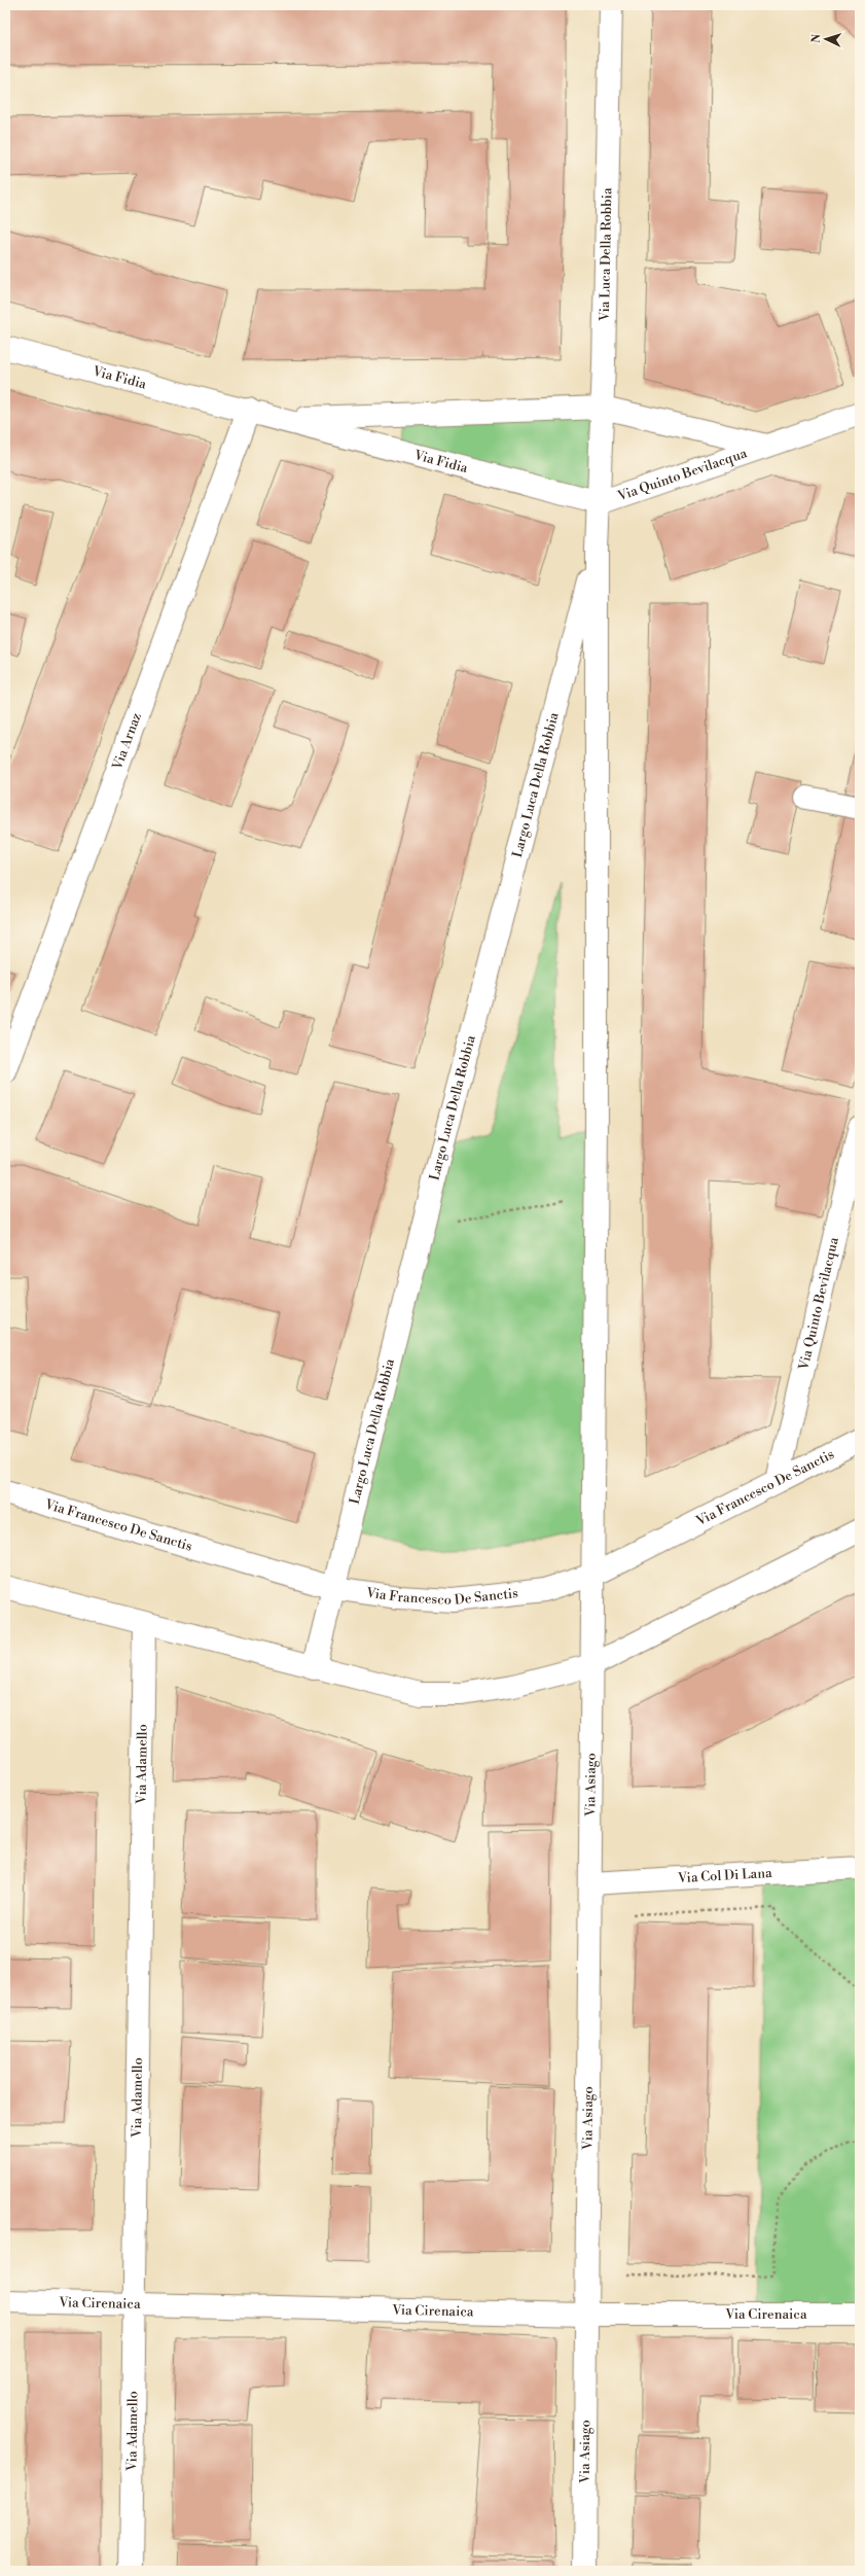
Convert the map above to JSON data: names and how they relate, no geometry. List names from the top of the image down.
{
  "streets": {
    "street": [
      "Via Luca Della Robbia",
      "Via Fidia",
      "Via Quinto Bevilacqua",
      "Via Arnaz",
      "Largo Luca Della Robbia",
      "Via Francesco De Sanctis",
      "Via Adamello",
      "Via Asiago",
      "Via Col Di Lana",
      "Via Cirenaica"
    ]
  },
  "crossings": [
    ["Via Luca Della Robbia", "Via Fidia"],
    ["Via Luca Della Robbia", "Via Quinto Bevilacqua"],
    ["Via Luca Della Robbia", "Largo Luca Della Robbia"],
    ["Via Fidia", "Via Quinto Bevilacqua"],
    ["Via Fidia", "Via Arnaz"],
    ["Via Fidia", "Largo Luca Della Robbia"],
    ["Via Quinto Bevilacqua", "Largo Luca Della Robbia"],
    ["Via Quinto Bevilacqua", "Via Francesco De Sanctis"],
    ["Largo Luca Della Robbia", "Via Francesco De Sanctis"],
    ["Largo Luca Della Robbia", "Via Asiago"],
    ["Via Adamello", "Via Cirenaica"],
    ["Via Asiago", "Via Col Di Lana"],
    ["Via Asiago", "Via Cirenaica"]
  ],
  "north": "left"
}
